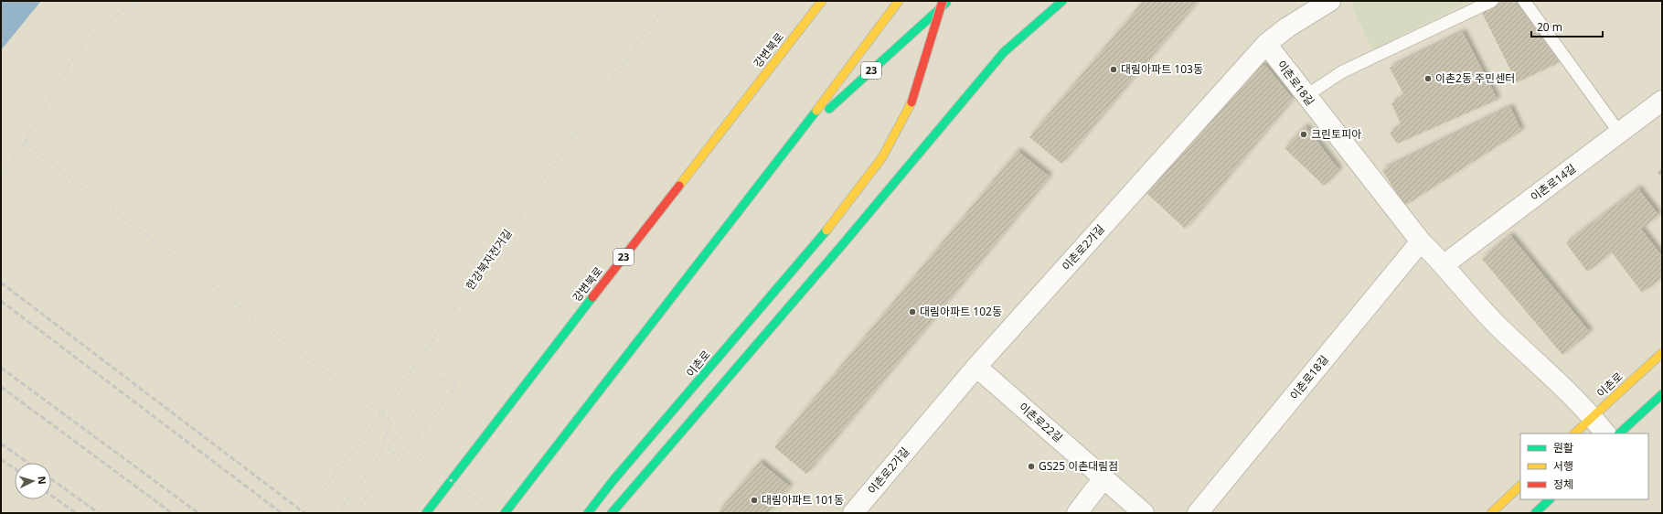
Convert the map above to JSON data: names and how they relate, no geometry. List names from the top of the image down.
{
  "streets": {
    "main road": ["강변북로", "23", "이촌로"],
    "street": [
      "이촌로18길",
      "이촌로14길",
      "이촌로2가길",
      "이촌로22길"
    ],
    "path": ["한강북자전거길"]
  },
  "crossings": [
    ["이촌로18길", "이촌로14길"],
    ["이촌로18길", "이촌로2가길"],
    ["이촌로18길", "이촌로"],
    ["이촌로2가길", "이촌로22길"]
  ],
  "places": [
    "대림아파트 103동",
    "이촌2동 주민센터",
    "크린토피아",
    "대림아파트 102동",
    "GS25 이촌대림점",
    "대림아파트 101동"
  ],
  "legend": ["원활", "서행", "정체"],
  "scale_bar": "20 m",
  "north": "right"
}
